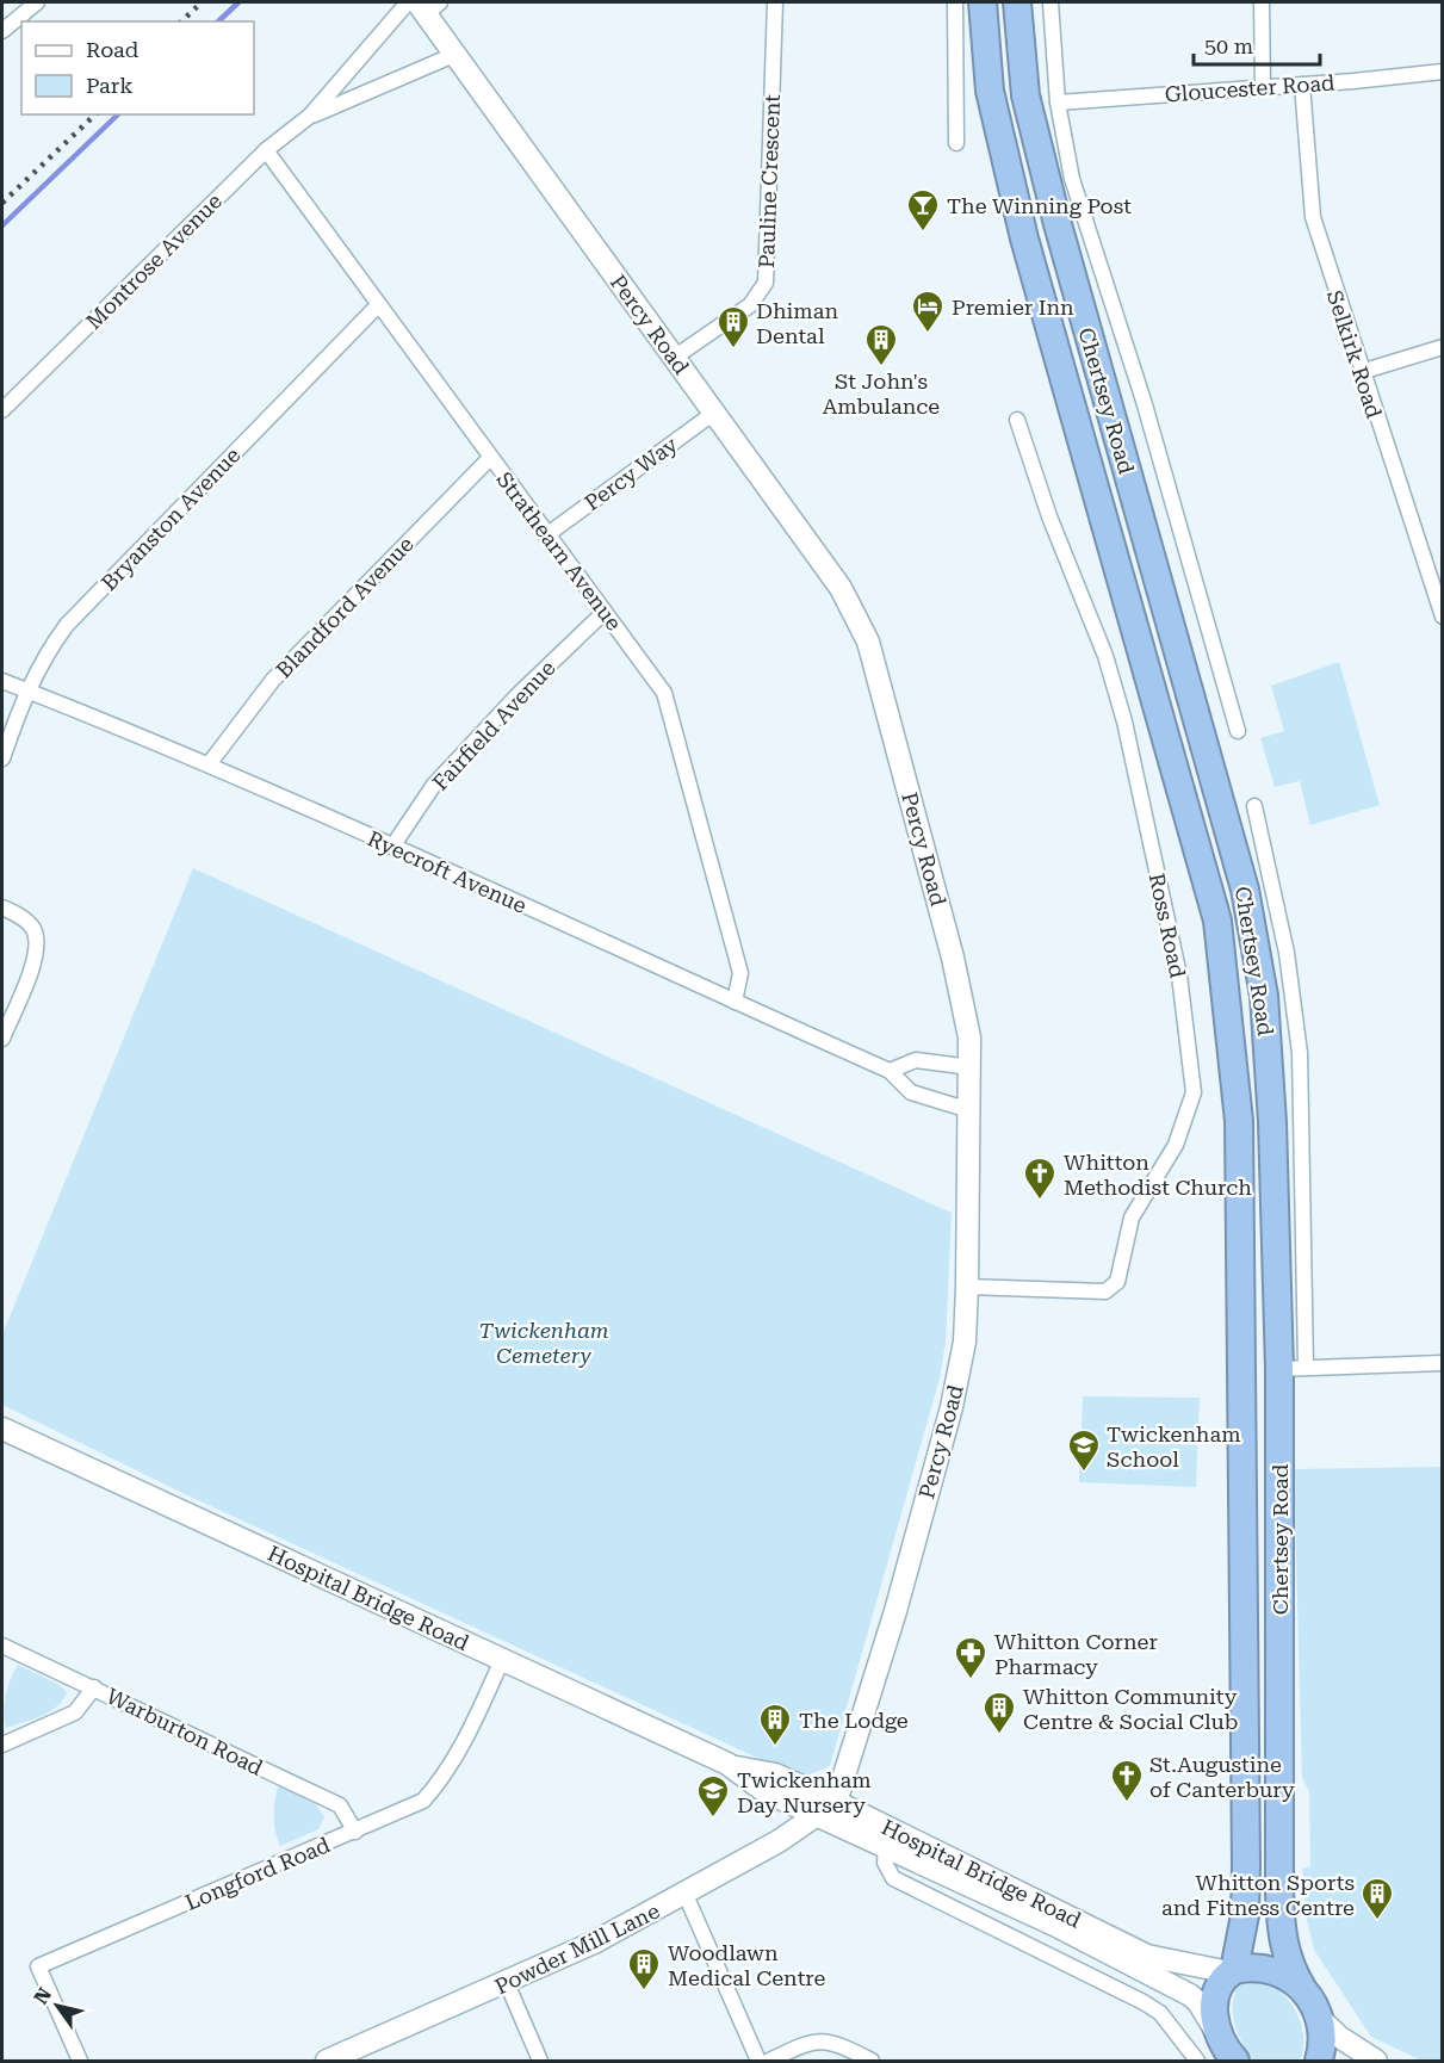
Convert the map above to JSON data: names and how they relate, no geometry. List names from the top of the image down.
{
  "streets": {
    "highway": ["Chertsey Road"],
    "street": [
      "Gloucester Road",
      "Pauline Crescent",
      "Montrose Avenue",
      "Percy Road",
      "Selkirk Road",
      "Percy Way",
      "Bryanston Avenue",
      "Strathearn Avenue",
      "Blandford Avenue",
      "Fairfield Avenue",
      "Ryecroft Avenue",
      "Ross Road",
      "Hospital Bridge Road",
      "Warburton Road",
      "Longford Road",
      "Powder Mill Lane"
    ]
  },
  "crossings": [
    ["Gloucester Road", "Selkirk Road"],
    ["Gloucester Road", "Chertsey Road"],
    ["Pauline Crescent", "Percy Road"],
    ["Montrose Avenue", "Percy Road"],
    ["Montrose Avenue", "Strathearn Avenue"],
    ["Percy Road", "Percy Way"],
    ["Percy Road", "Ryecroft Avenue"],
    ["Percy Road", "Ross Road"],
    ["Percy Road", "Hospital Bridge Road"],
    ["Chertsey Road", "Hospital Bridge Road"],
    ["Percy Way", "Strathearn Avenue"],
    ["Bryanston Avenue", "Strathearn Avenue"],
    ["Bryanston Avenue", "Ryecroft Avenue"],
    ["Strathearn Avenue", "Blandford Avenue"],
    ["Strathearn Avenue", "Fairfield Avenue"],
    ["Strathearn Avenue", "Ryecroft Avenue"],
    ["Blandford Avenue", "Ryecroft Avenue"],
    ["Fairfield Avenue", "Ryecroft Avenue"],
    ["Hospital Bridge Road", "Longford Road"],
    ["Hospital Bridge Road", "Powder Mill Lane"],
    ["Warburton Road", "Longford Road"]
  ],
  "parks": ["Twickenham Cemetery"],
  "places": {
    "bar": ["The Winning Post"],
    "hotel": ["Premier Inn"],
    "building": [
      "Dhiman Dental",
      "St John's Ambulance",
      "Whitton Community Centre & Social Club",
      "The Lodge",
      "Whitton Sports and Fitness Centre",
      "Woodlawn Medical Centre"
    ],
    "church": ["Whitton Methodist Church", "St.Augustine of Canterbury"],
    "school or university": ["Twickenham School", "Twickenham Day Nursery"],
    "pharmacy": ["Whitton Corner Pharmacy"]
  },
  "legend": ["Road", "Park"],
  "scale_bar": "50 m",
  "north": "top left"
}
